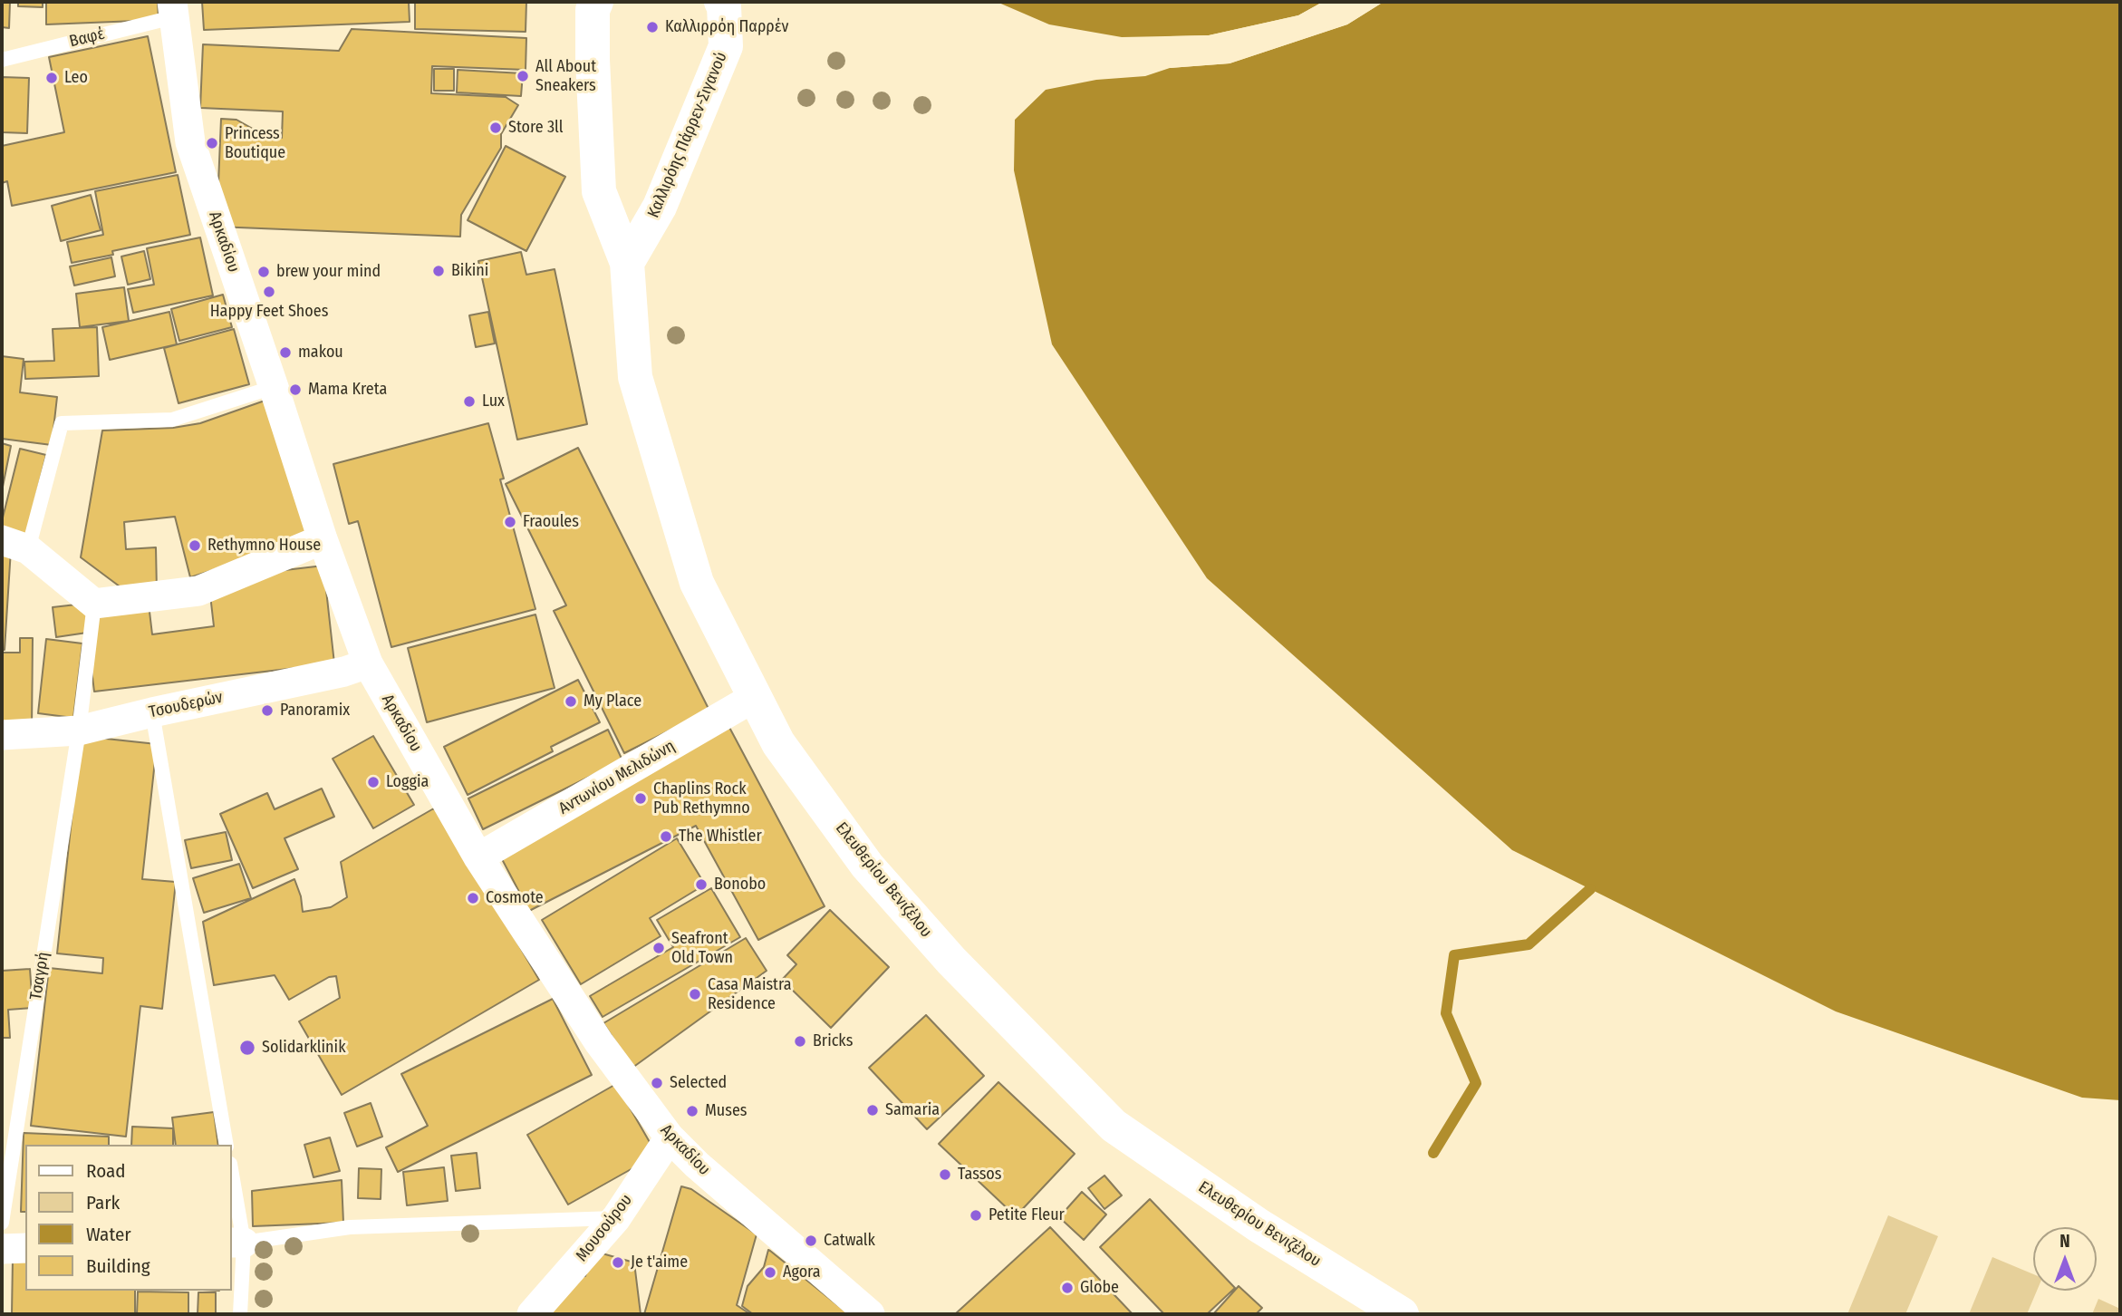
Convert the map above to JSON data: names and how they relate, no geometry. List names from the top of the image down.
{
  "streets": {
    "main road": ["Καλλιρόης Πάρρεν-Σιγανού", "Ελευθερίου Βενιζέλου"],
    "street": [
      "Αρκαδίου",
      "Τσουδερών",
      "Αντωνίου Μελιδώνη",
      "Μουσούρου"
    ],
    "lane": ["Βαφέ", "Τσαγρή"]
  },
  "crossings": [
    ["Βαφέ", "Αρκαδίου"],
    ["Καλλιρόης Πάρρεν-Σιγανού", "Ελευθερίου Βενιζέλου"],
    ["Αρκαδίου", "Τσουδερών"],
    ["Αρκαδίου", "Αντωνίου Μελιδώνη"],
    ["Αρκαδίου", "Μουσούρου"],
    ["Τσουδερών", "Τσαγρή"],
    ["Αντωνίου Μελιδώνη", "Ελευθερίου Βενιζέλου"]
  ],
  "places": [
    "Καλλιρρόη Παρρέν",
    "All About Sneakers",
    "Leo",
    "Store 3ll",
    "Princess Boutique",
    "Bikini",
    "brew your mind",
    "Happy Feet Shoes",
    "makou",
    "Mama Kreta",
    "Lux",
    "Fraoules",
    "Rethymno House",
    "My Place",
    "Panoramix",
    "Loggia",
    "Chaplins Rock Pub Rethymno",
    "The Whistler",
    "Bonobo",
    "Cosmote",
    "Seafront Old Town",
    "Casa Maistra Residence",
    "Bricks",
    "Solidarklinik",
    "Selected",
    "Samaria",
    "Muses",
    "Tassos",
    "Petite Fleur",
    "Catwalk",
    "Je t'aime",
    "Agora",
    "Globe"
  ],
  "legend": [
    "Road",
    "Park",
    "Water",
    "Building"
  ],
  "north": "top"
}
